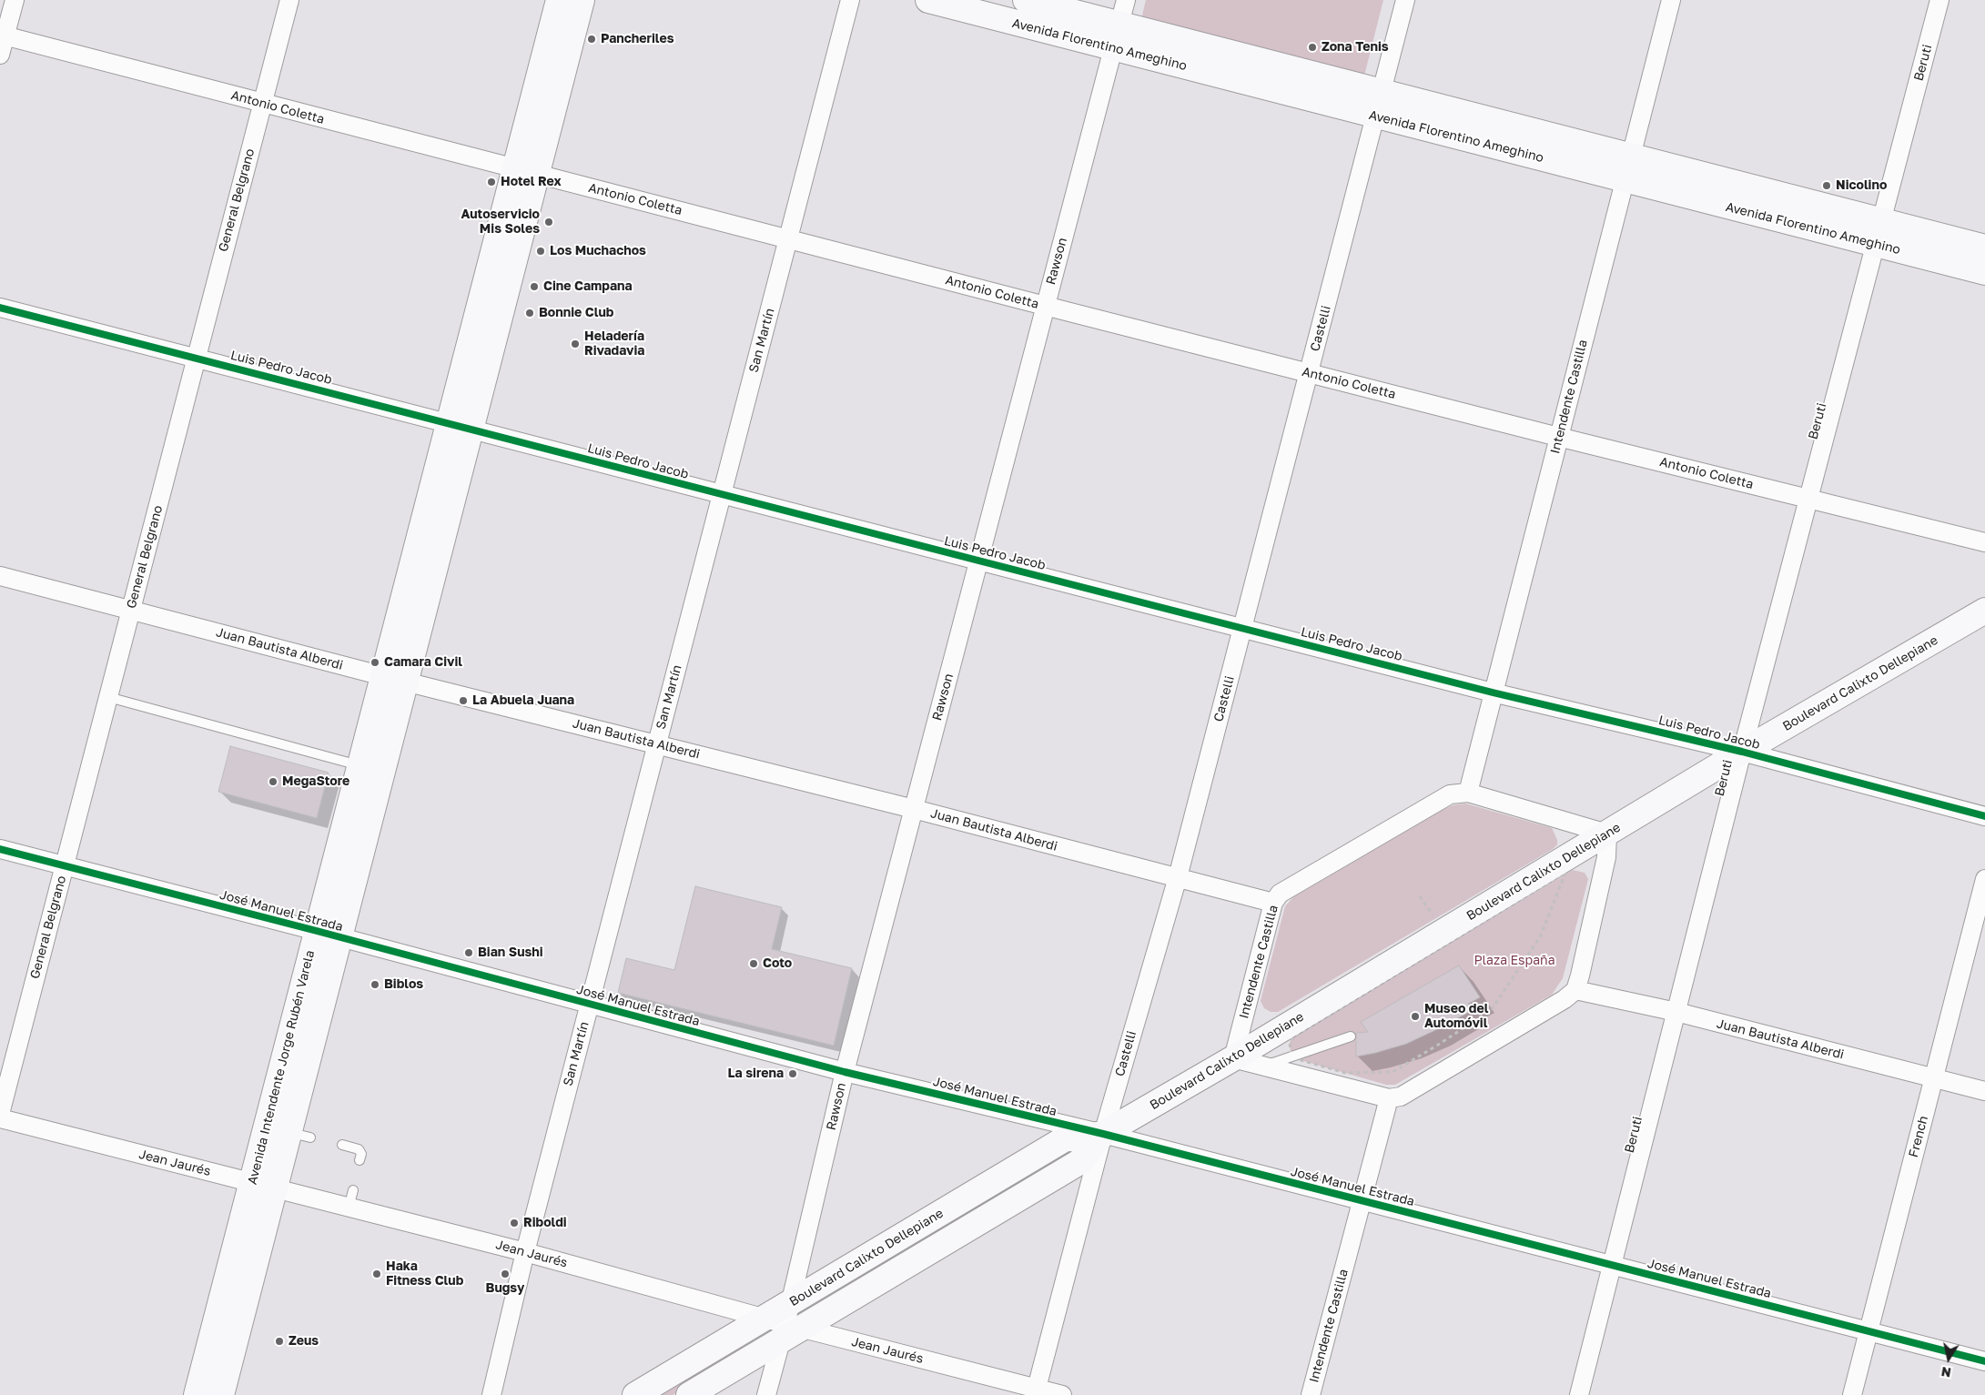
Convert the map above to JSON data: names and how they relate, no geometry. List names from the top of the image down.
{
  "streets": {
    "main road": ["Avenida Florentino Ameghino", "Boulevard Calixto Dellepiane", "Avenida Intendente Jorge Rubén Varela"],
    "street": [
      "Beruti",
      "Antonio Coletta",
      "General Belgrano",
      "Rawson",
      "Castelli",
      "San Martín",
      "Luis Pedro Jacob",
      "Intendente Castilla",
      "Juan Bautista Alberdi",
      "José Manuel Estrada",
      "French",
      "Jean Jaurés"
    ]
  },
  "crossings": [
    ["Avenida Florentino Ameghino", "Beruti"],
    ["Avenida Florentino Ameghino", "Rawson"],
    ["Avenida Florentino Ameghino", "Castelli"],
    ["Avenida Florentino Ameghino", "Intendente Castilla"],
    ["Beruti", "Antonio Coletta"],
    ["Beruti", "Luis Pedro Jacob"],
    ["Beruti", "Juan Bautista Alberdi"],
    ["Beruti", "Boulevard Calixto Dellepiane"],
    ["Beruti", "José Manuel Estrada"],
    ["Antonio Coletta", "General Belgrano"],
    ["Antonio Coletta", "Rawson"],
    ["Antonio Coletta", "Castelli"],
    ["Antonio Coletta", "San Martín"],
    ["Antonio Coletta", "Intendente Castilla"],
    ["Antonio Coletta", "Avenida Intendente Jorge Rubén Varela"],
    ["General Belgrano", "Luis Pedro Jacob"],
    ["General Belgrano", "Juan Bautista Alberdi"],
    ["General Belgrano", "José Manuel Estrada"],
    ["Rawson", "Luis Pedro Jacob"],
    ["Rawson", "Juan Bautista Alberdi"],
    ["Rawson", "Boulevard Calixto Dellepiane"],
    ["Rawson", "José Manuel Estrada"],
    ["Rawson", "Jean Jaurés"],
    ["Castelli", "Luis Pedro Jacob"],
    ["Castelli", "Juan Bautista Alberdi"],
    ["Castelli", "Boulevard Calixto Dellepiane"],
    ["Castelli", "José Manuel Estrada"],
    ["Castelli", "Jean Jaurés"],
    ["San Martín", "Luis Pedro Jacob"],
    ["San Martín", "Juan Bautista Alberdi"],
    ["San Martín", "José Manuel Estrada"],
    ["San Martín", "Jean Jaurés"],
    ["Luis Pedro Jacob", "Intendente Castilla"],
    ["Luis Pedro Jacob", "Boulevard Calixto Dellepiane"],
    ["Luis Pedro Jacob", "Avenida Intendente Jorge Rubén Varela"],
    ["Intendente Castilla", "Juan Bautista Alberdi"],
    ["Intendente Castilla", "Boulevard Calixto Dellepiane"],
    ["Intendente Castilla", "José Manuel Estrada"],
    ["Juan Bautista Alberdi", "Avenida Intendente Jorge Rubén Varela"],
    ["Juan Bautista Alberdi", "French"],
    ["Boulevard Calixto Dellepiane", "José Manuel Estrada"],
    ["Boulevard Calixto Dellepiane", "Jean Jaurés"],
    ["José Manuel Estrada", "Avenida Intendente Jorge Rubén Varela"],
    ["José Manuel Estrada", "French"],
    ["Avenida Intendente Jorge Rubén Varela", "Jean Jaurés"]
  ],
  "parks": ["Plaza España"],
  "places": [
    "Pancheriles",
    "Zona Tenis",
    "Hotel Rex",
    "Nicolino",
    "Autoservicio Mis Soles",
    "Los Muchachos",
    "Cine Campana",
    "Bonnie Club",
    "Heladería Rivadavia",
    "Camara Civil",
    "La Abuela Juana",
    "MegaStore",
    "Bian Sushi",
    "Coto",
    "Biblos",
    "Museo del Automóvil",
    "La sirena",
    "Riboldi",
    "Haka Fitness Club",
    "Bugsy",
    "Zeus"
  ],
  "north": "bottom"
}
